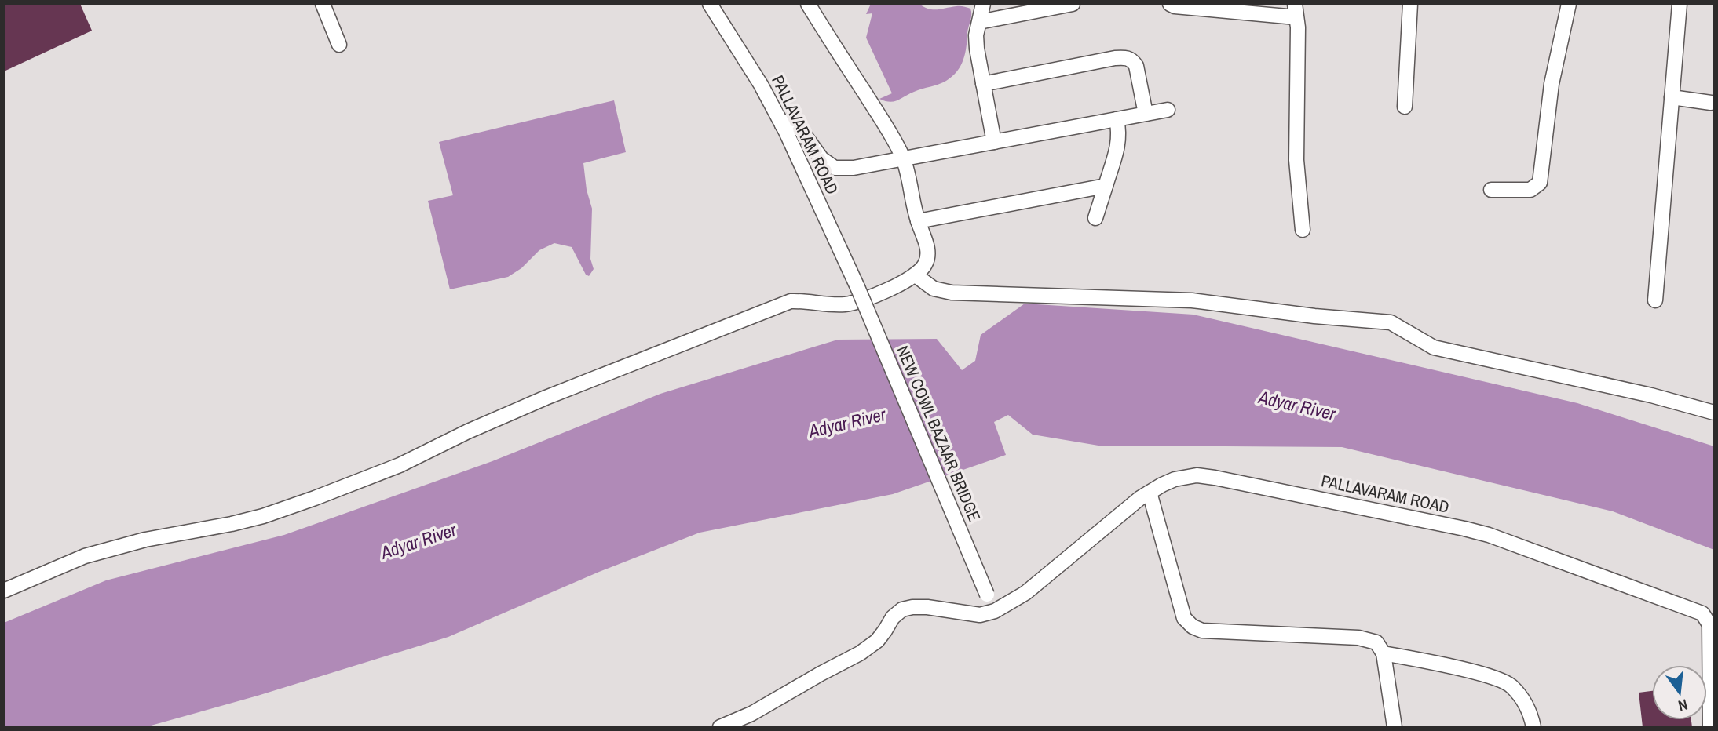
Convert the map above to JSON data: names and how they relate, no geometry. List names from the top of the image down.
{
  "streets": {
    "street": ["PALLAVARAM ROAD", "NEW COWL BAZAAR BRIDGE"]
  },
  "crossings": [
    ["PALLAVARAM ROAD", "NEW COWL BAZAAR BRIDGE"]
  ],
  "water": ["Adyar River"],
  "north": "bottom"
}
